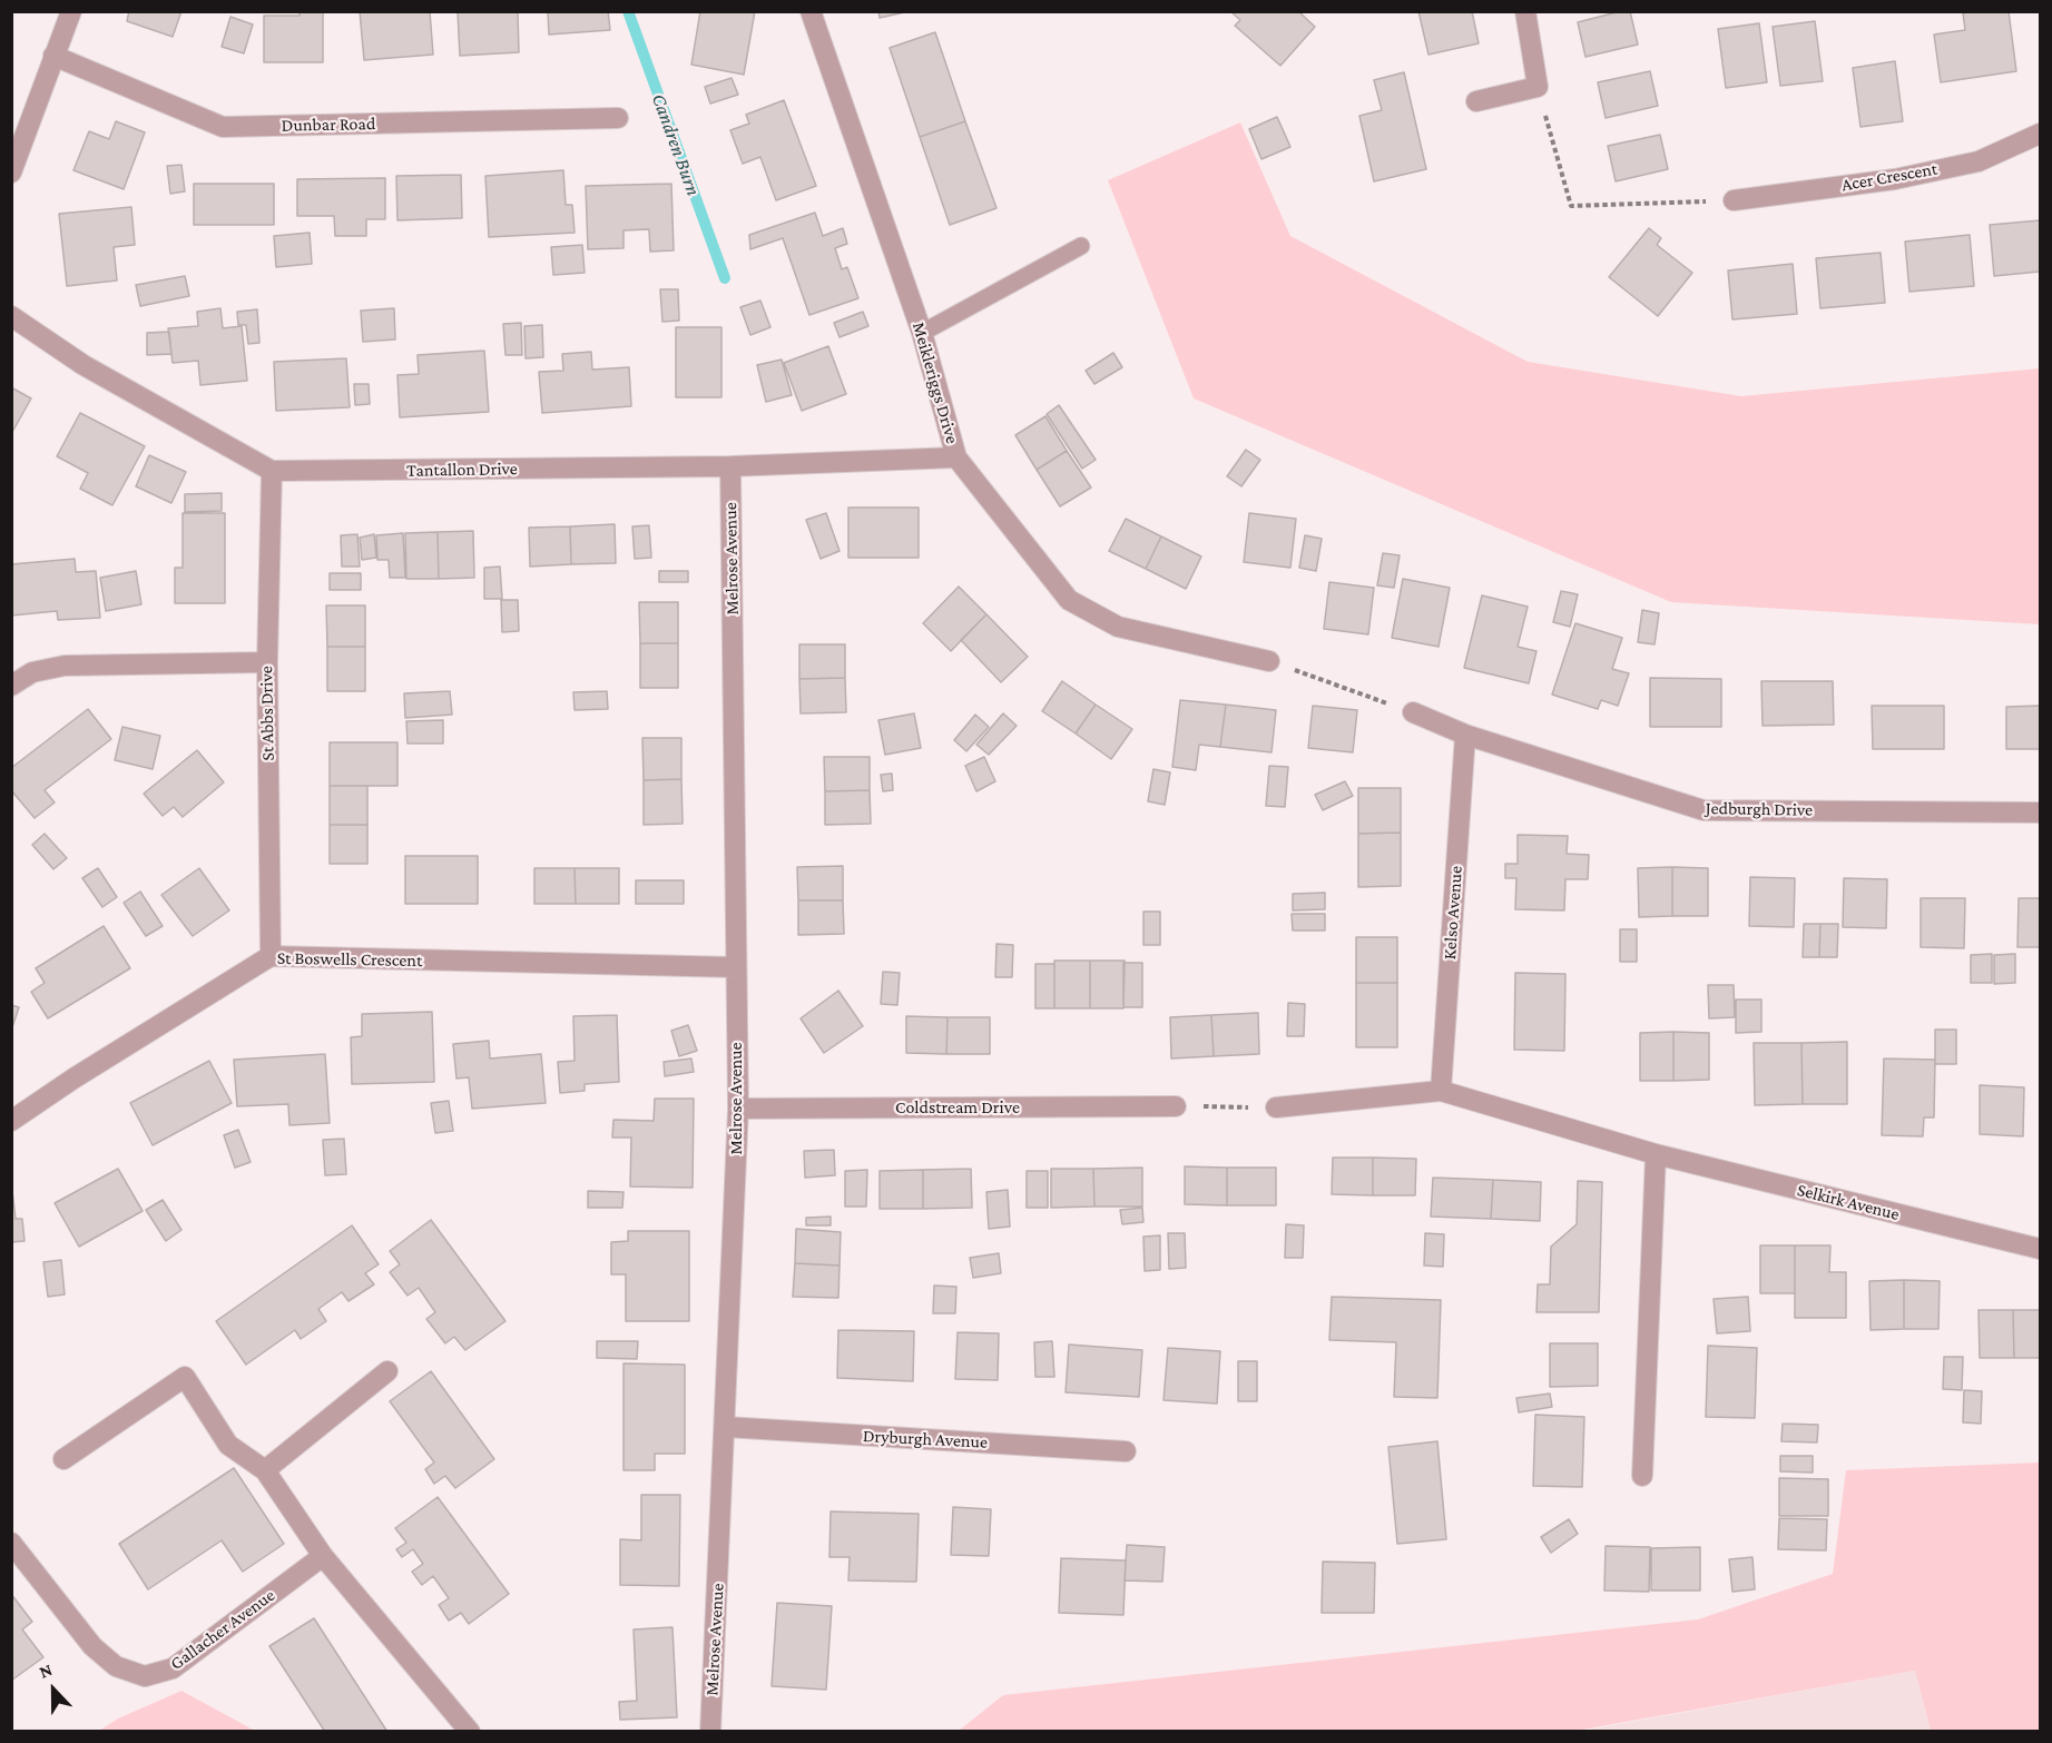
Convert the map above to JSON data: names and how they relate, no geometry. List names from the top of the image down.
{
  "streets": {
    "street": [
      "Dunbar Road",
      "Acer Crescent",
      "Meikleriggs Drive",
      "Tantallon Drive",
      "Melrose Avenue",
      "St Abbs Drive",
      "Jedburgh Drive",
      "Kelso Avenue",
      "St Boswells Crescent",
      "Coldstream Drive",
      "Selkirk Avenue",
      "Dryburgh Avenue",
      "Gallacher Avenue"
    ]
  },
  "crossings": [
    ["Meikleriggs Drive", "Tantallon Drive"],
    ["Tantallon Drive", "Melrose Avenue"],
    ["Tantallon Drive", "St Abbs Drive"],
    ["Melrose Avenue", "St Boswells Crescent"],
    ["Melrose Avenue", "Coldstream Drive"],
    ["Melrose Avenue", "Dryburgh Avenue"],
    ["St Abbs Drive", "St Boswells Crescent"],
    ["Jedburgh Drive", "Kelso Avenue"],
    ["Kelso Avenue", "Selkirk Avenue"]
  ],
  "water": ["Candren Burn"],
  "north": "top"
}
